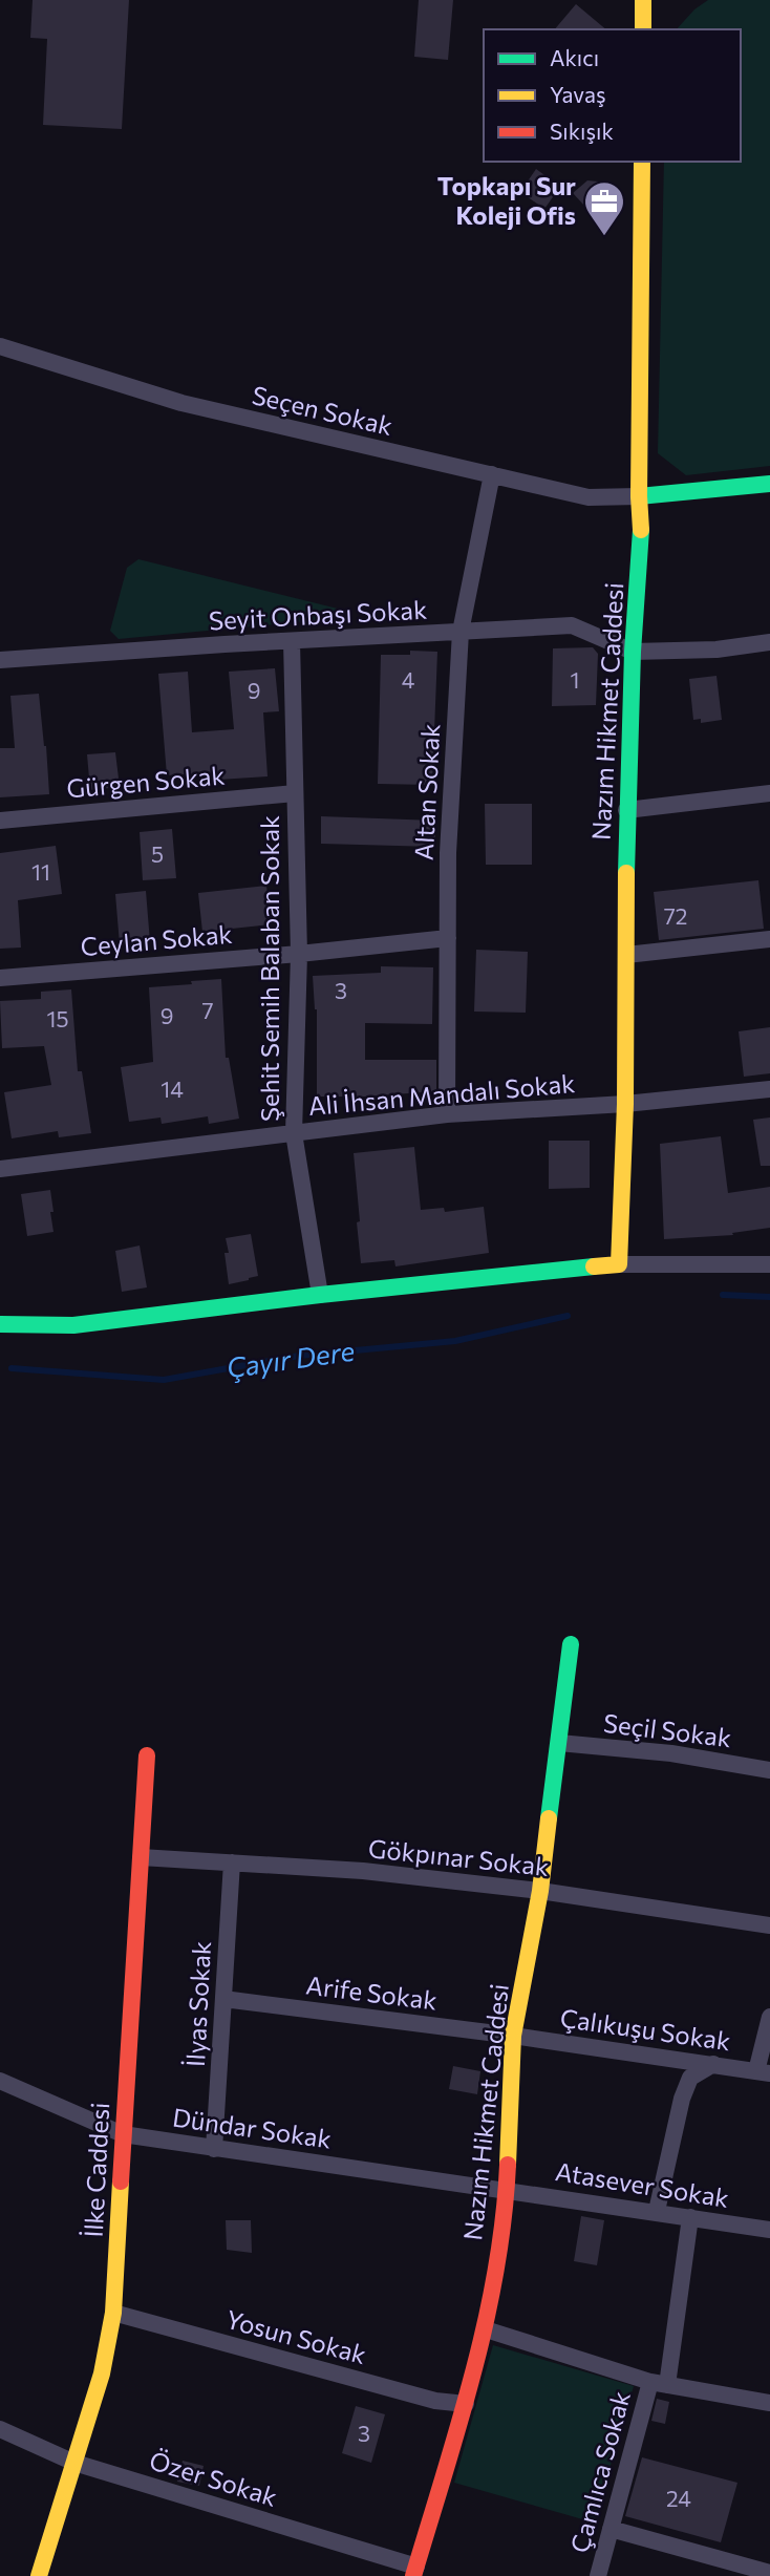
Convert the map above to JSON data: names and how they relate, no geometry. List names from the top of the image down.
{
  "streets": {
    "street": [
      "Seçen Sokak",
      "Seyit Onbaşı Sokak",
      "Nazım Hikmet Caddesi",
      "Gürgen Sokak",
      "Altan Sokak",
      "Ceylan Sokak",
      "Şehit Semih Balaban Sokak",
      "Ali İhsan Mandalı Sokak",
      "Seçil Sokak",
      "Gökpınar Sokak",
      "Arife Sokak",
      "İlyas Sokak",
      "Çalıkuşu Sokak",
      "Dündar Sokak",
      "İlke Caddesi",
      "Atasever Sokak",
      "Yosun Sokak",
      "Çamlıca Sokak",
      "Özer Sokak"
    ]
  },
  "crossings": [
    ["Seçen Sokak", "Nazım Hikmet Caddesi"],
    ["Seçen Sokak", "Altan Sokak"],
    ["Seyit Onbaşı Sokak", "Nazım Hikmet Caddesi"],
    ["Seyit Onbaşı Sokak", "Altan Sokak"],
    ["Seyit Onbaşı Sokak", "Şehit Semih Balaban Sokak"],
    ["Nazım Hikmet Caddesi", "Ali İhsan Mandalı Sokak"],
    ["Nazım Hikmet Caddesi", "Seçil Sokak"],
    ["Nazım Hikmet Caddesi", "Gökpınar Sokak"],
    ["Nazım Hikmet Caddesi", "Arife Sokak"],
    ["Nazım Hikmet Caddesi", "Çalıkuşu Sokak"],
    ["Nazım Hikmet Caddesi", "Dündar Sokak"],
    ["Nazım Hikmet Caddesi", "Atasever Sokak"],
    ["Nazım Hikmet Caddesi", "Yosun Sokak"],
    ["Nazım Hikmet Caddesi", "Özer Sokak"],
    ["Gürgen Sokak", "Şehit Semih Balaban Sokak"],
    ["Altan Sokak", "Ceylan Sokak"],
    ["Altan Sokak", "Ali İhsan Mandalı Sokak"],
    ["Ceylan Sokak", "Şehit Semih Balaban Sokak"],
    ["Şehit Semih Balaban Sokak", "Ali İhsan Mandalı Sokak"],
    ["Gökpınar Sokak", "İlyas Sokak"],
    ["Gökpınar Sokak", "İlke Caddesi"],
    ["Arife Sokak", "İlyas Sokak"],
    ["Arife Sokak", "Çalıkuşu Sokak"],
    ["İlyas Sokak", "Dündar Sokak"],
    ["Dündar Sokak", "İlke Caddesi"],
    ["Dündar Sokak", "Atasever Sokak"],
    ["İlke Caddesi", "Yosun Sokak"],
    ["İlke Caddesi", "Özer Sokak"]
  ],
  "water": ["Çayır Dere"],
  "places": {
    "office": ["Topkapı Sur Koleji Ofis"]
  },
  "house_numbers": [
    "4",
    "1",
    "9",
    "5",
    "11",
    "72",
    "3",
    "7",
    "9",
    "15",
    "14",
    "3",
    "24"
  ],
  "legend": ["Akıcı", "Yavaş", "Sıkışık"]
}
